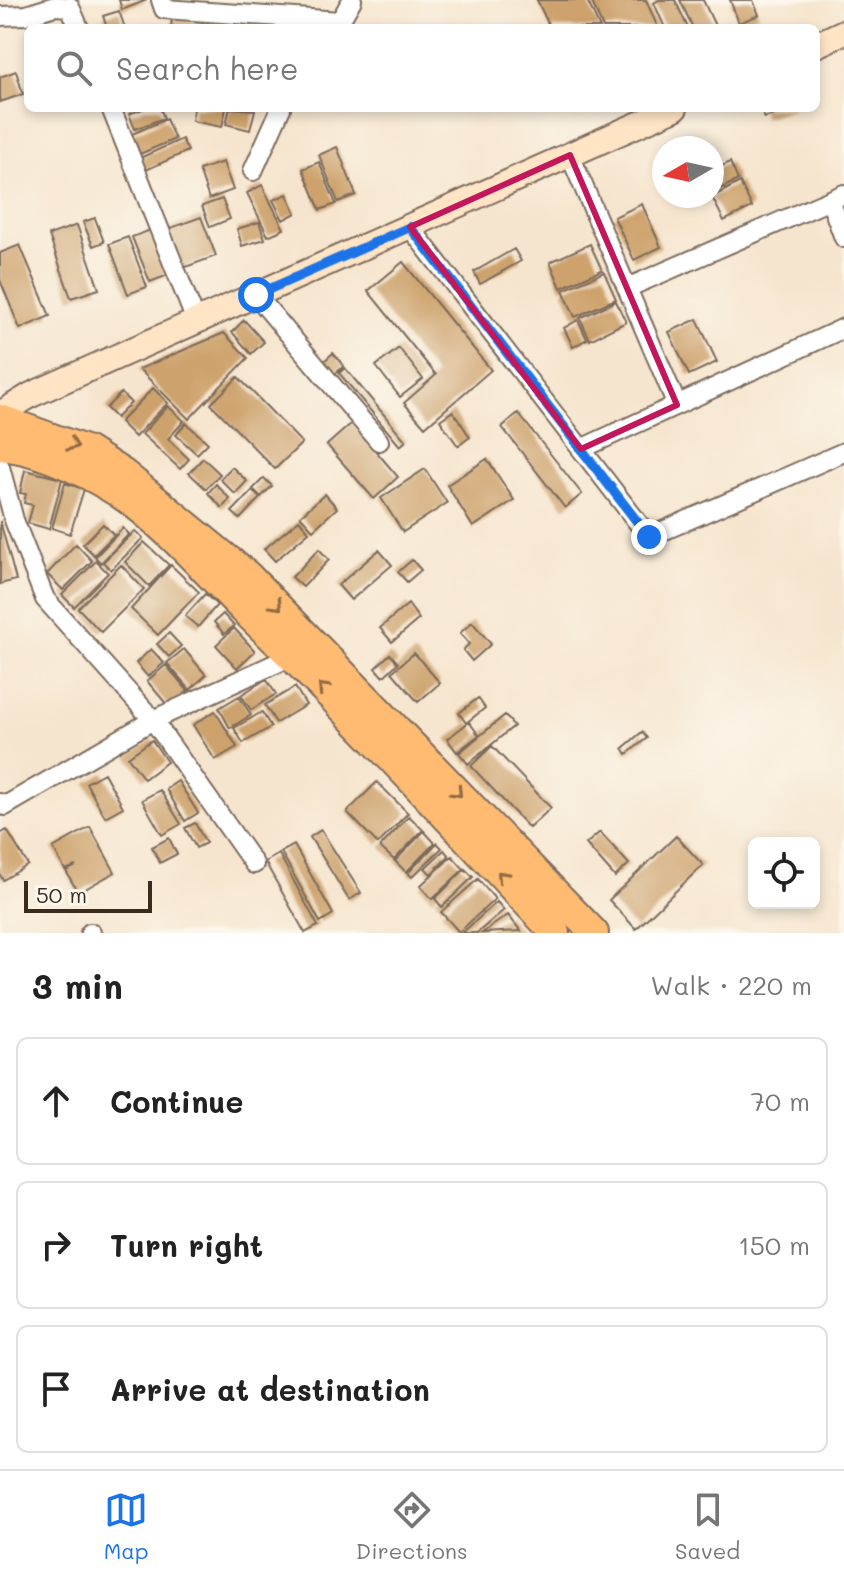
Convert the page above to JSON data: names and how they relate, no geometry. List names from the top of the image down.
{
  "scale_bar": "50 m",
  "north": "left",
  "page": {
    "search": "Search here",
    "scale": "50 m",
    "heading": ["3 min", "Walk · 220 m"],
    "list": [
      ["Continue", "70 m"],
      ["Turn right", "150 m"],
      "Arrive at destination"
    ],
    "nav": ["Map", "Directions", "Saved"]
  }
}
